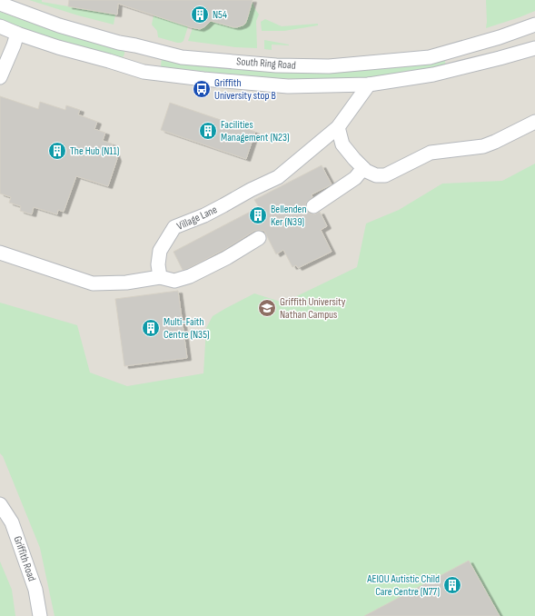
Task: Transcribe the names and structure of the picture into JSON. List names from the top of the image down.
{
  "streets": {
    "street": ["South Ring Road", "Village Lane", "Griffith Road"]
  },
  "crossings": [
    ["South Ring Road", "Village Lane"]
  ],
  "places": {
    "building": [
      "N54",
      "Facilities Management (N23)",
      "The Hub (N11)",
      "Bellenden Ker (N39)",
      "Multi-Faith Centre (N35)",
      "AEIOU Autistic Child Care Centre (N77)"
    ],
    "bus stop": ["Griffith University stop B"],
    "school or university": ["Griffith University Nathan Campus"]
  }
}
